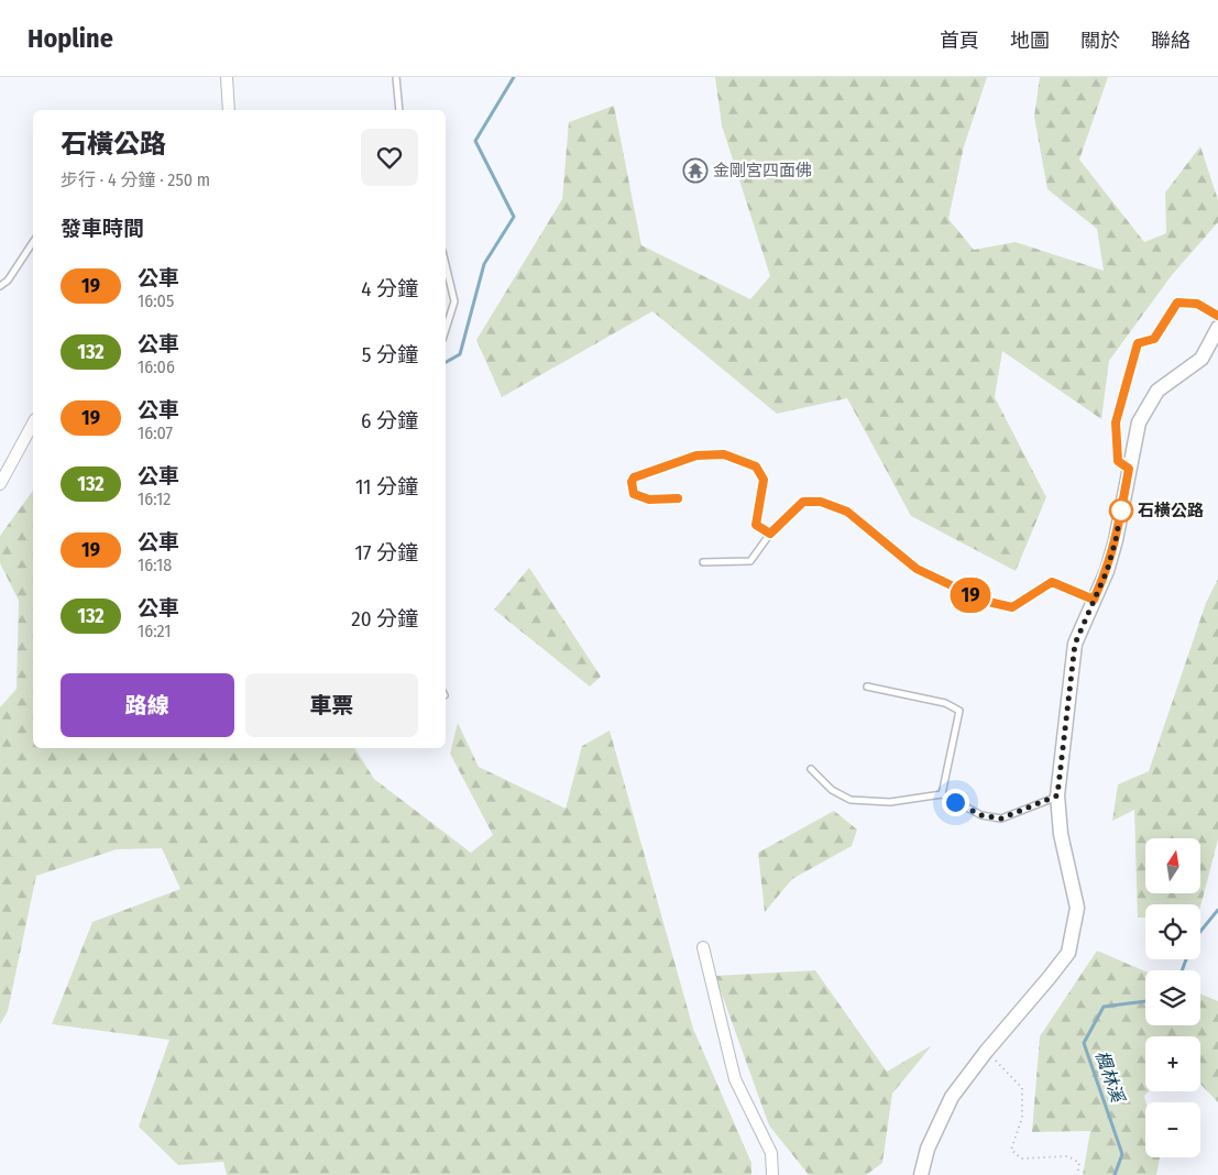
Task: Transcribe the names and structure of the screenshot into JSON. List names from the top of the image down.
{
  "water": ["楓林溪"],
  "places": {
    "temple": ["金剛宮四面佛"],
    "other": ["石橫公路"]
  },
  "lines": ["bus line 19"],
  "north": "top",
  "page": {
    "header": "Hopline",
    "nav": [
      "首頁",
      "地圖",
      "關於",
      "聯絡"
    ],
    "on_map": "19",
    "heading": [
      ["石橫公路", "步行 · 4 分鐘 · 250 m"],
      "發車時間"
    ],
    "list": [
      {
        "mark": "19",
        "name": "公車",
        "note": "16:05",
        "value": "4 分鐘"
      },
      {
        "mark": "132",
        "name": "公車",
        "note": "16:06",
        "value": "5 分鐘"
      },
      {
        "mark": "19",
        "name": "公車",
        "note": "16:07",
        "value": "6 分鐘"
      },
      {
        "mark": "132",
        "name": "公車",
        "note": "16:12",
        "value": "11 分鐘"
      },
      {
        "mark": "19",
        "name": "公車",
        "note": "16:18",
        "value": "17 分鐘"
      },
      {
        "mark": "132",
        "name": "公車",
        "note": "16:21",
        "value": "20 分鐘"
      }
    ],
    "buttons": ["路線", "車票"],
    "map_buttons": ["+", "−"]
  }
}
